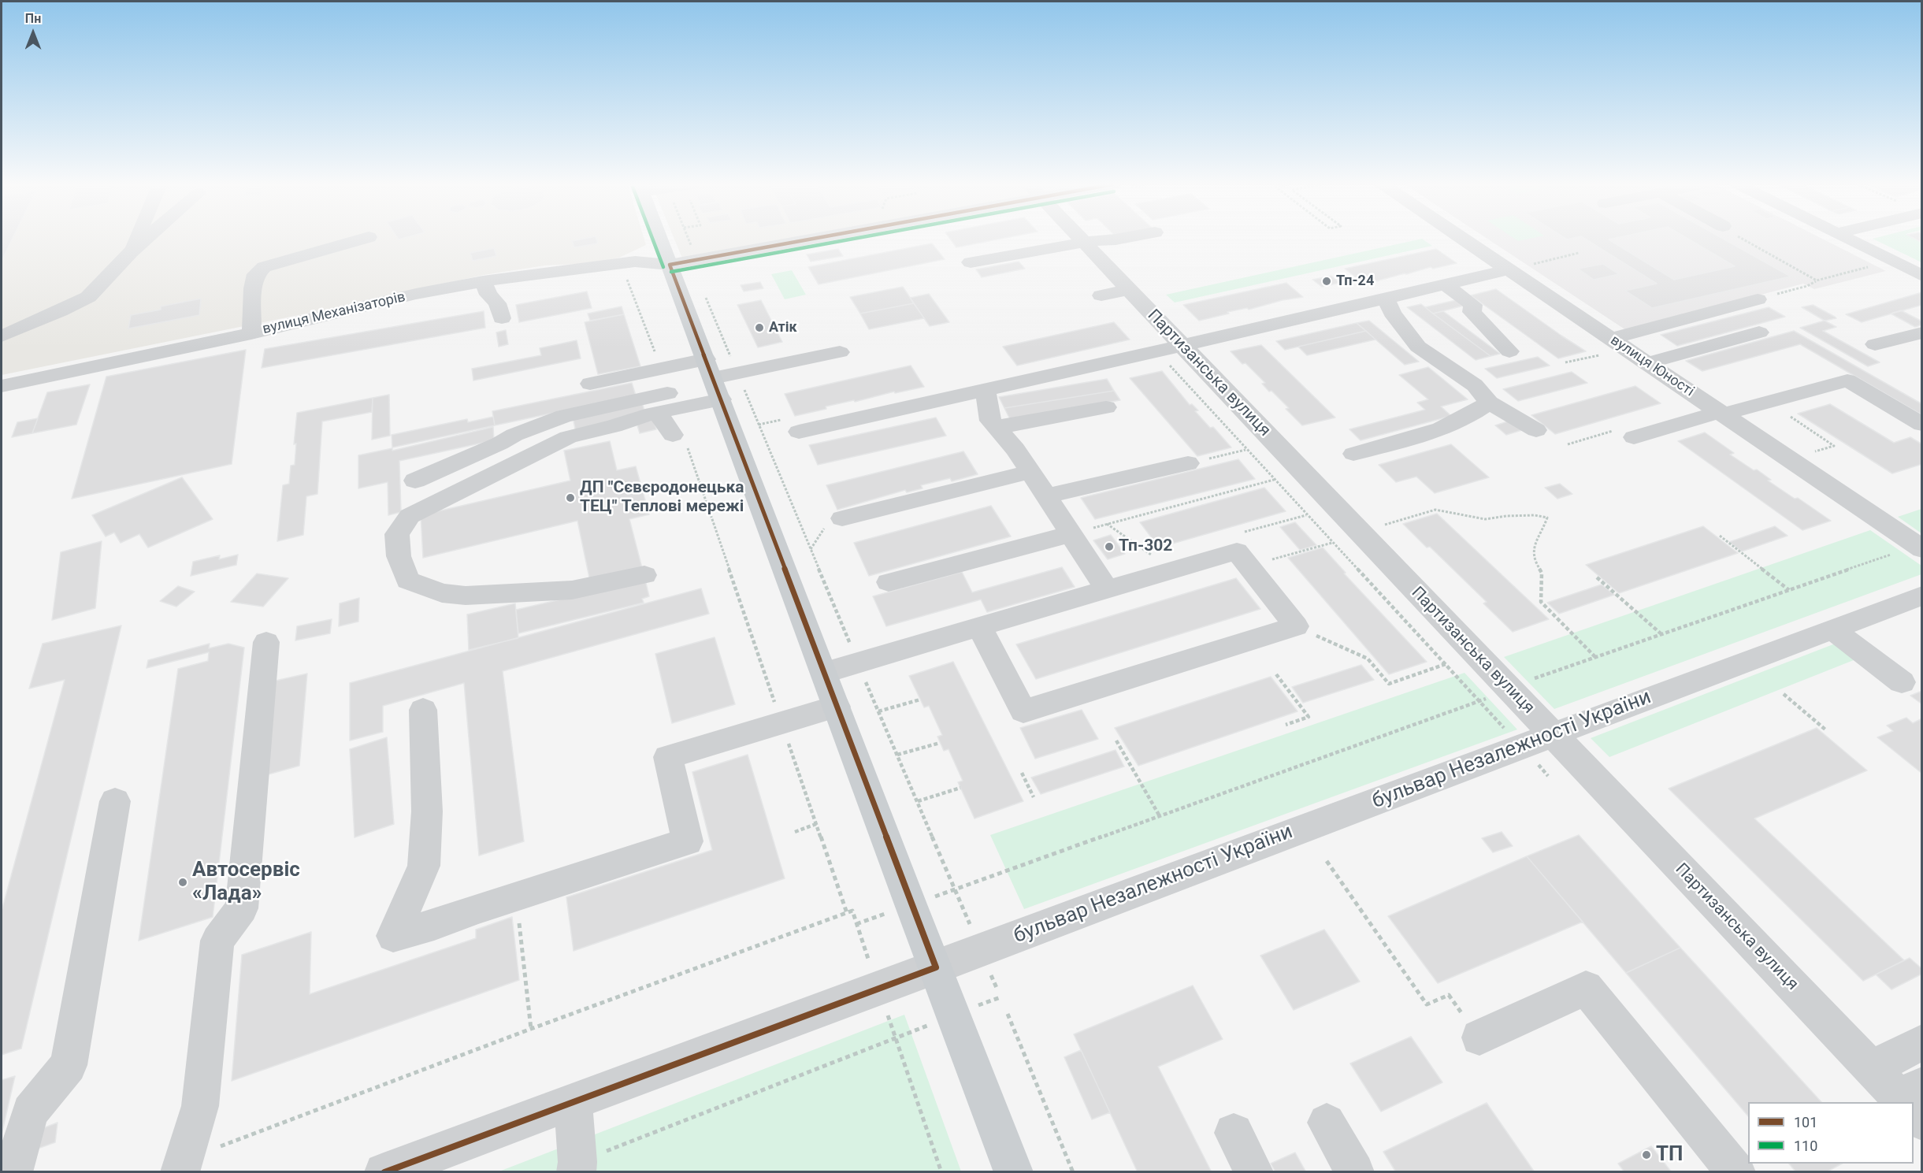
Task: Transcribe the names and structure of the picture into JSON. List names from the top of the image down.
{
  "streets": {
    "street": [
      "вулиця Механізаторів",
      "вулиця Юності",
      "Партизанська вулиця",
      "бульвар Незалежності України"
    ]
  },
  "crossings": [
    ["Партизанська вулиця", "бульвар Незалежності України"]
  ],
  "places": [
    "Тп-24",
    "Атік",
    "ДП \"Сєвєродонецька ТЕЦ\" Теплові мережі",
    "Тп-302",
    "Автосервіс «Лада»",
    "ТП"
  ],
  "lines": ["transit line 101", "transit line 110"],
  "legend": ["101", "110"],
  "north": "top"
}
